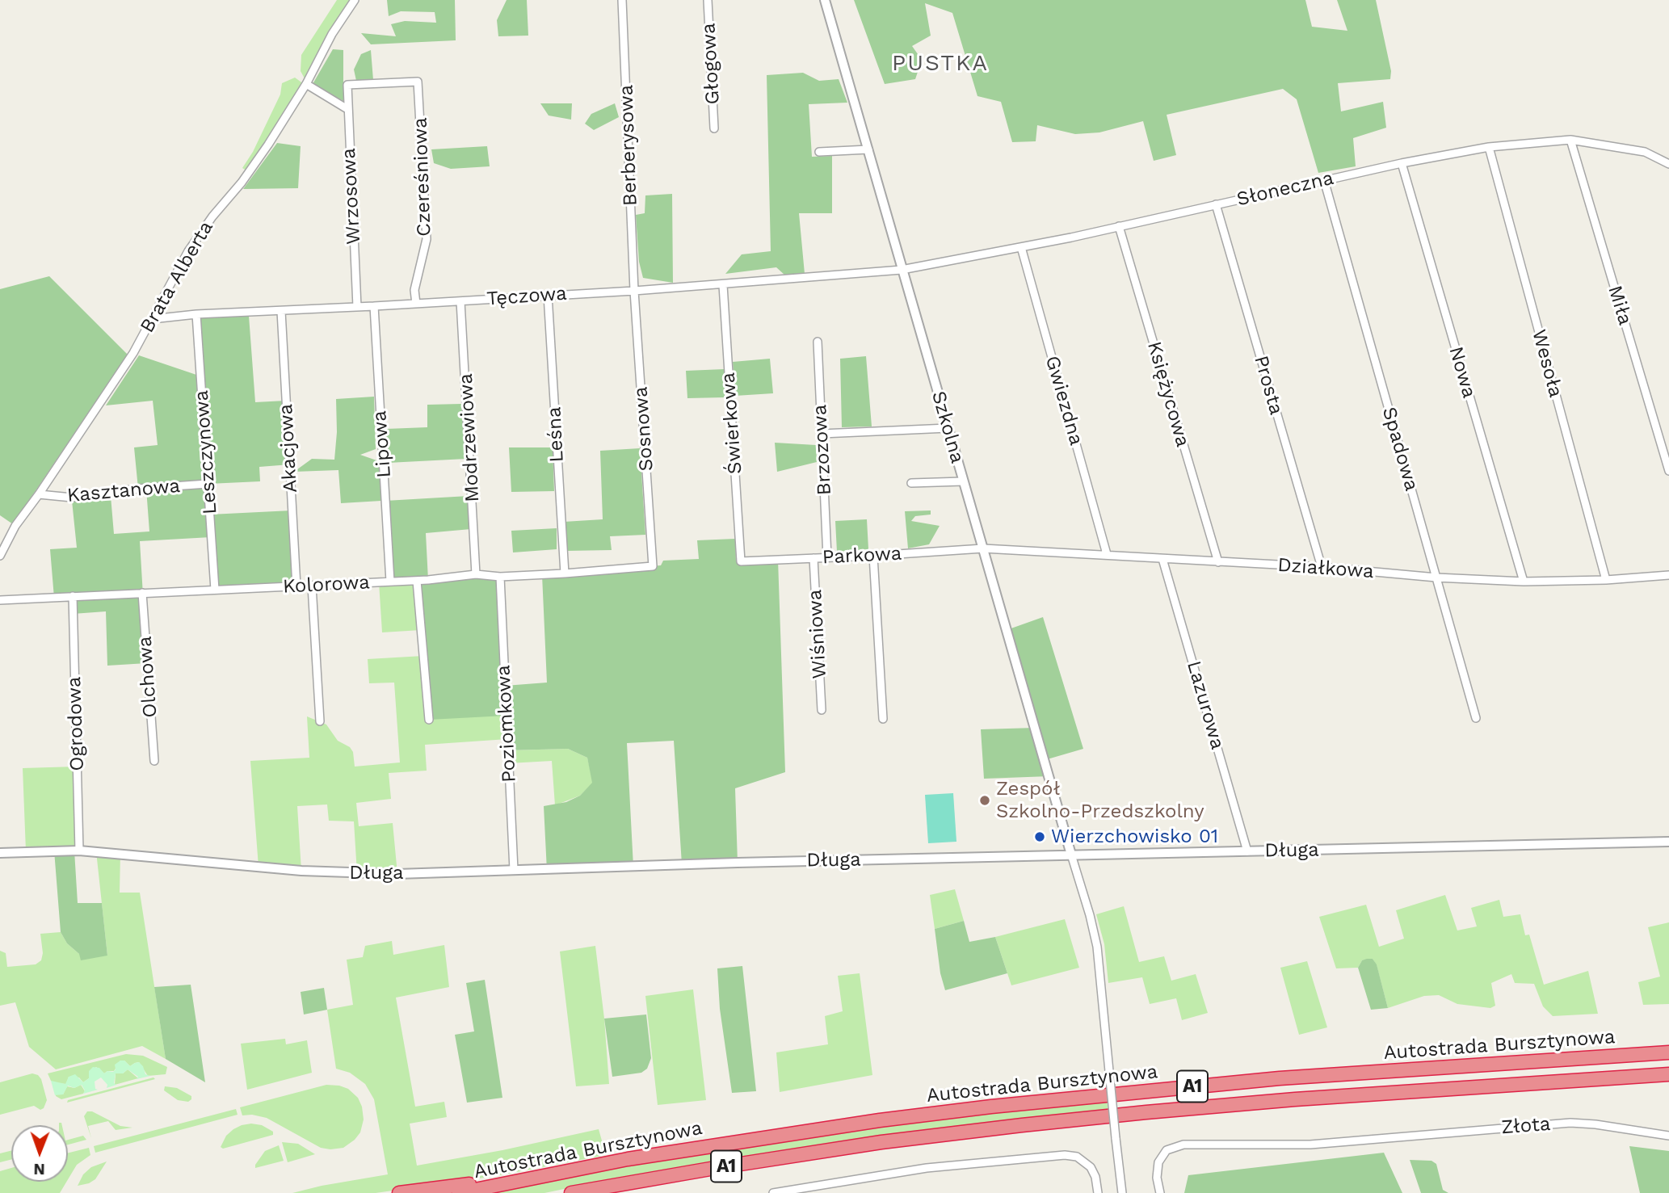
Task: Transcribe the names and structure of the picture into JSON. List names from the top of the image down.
{
  "streets": {
    "highway": ["Autostrada Bursztynowa", "A1"],
    "street": [
      "Głogowa",
      "Berberysowa",
      "Czereśniowa",
      "Słoneczna",
      "Wrzosowa",
      "Brata Alberta",
      "Tęczowa",
      "Miła",
      "Wesoła",
      "Nowa",
      "Prosta",
      "Księżycowa",
      "Gwiezdna",
      "Świerkowa",
      "Szkolna",
      "Sosnowa",
      "Leśna",
      "Modrzewiowa",
      "Lipowa",
      "Akacjowa",
      "Spadowa",
      "Brzozowa",
      "Leszczynowa",
      "Kasztanowa",
      "Parkowa",
      "Działkowa",
      "Kolorowa",
      "Wiśniowa",
      "Olchowa",
      "Lazurowa",
      "Ogrodowa",
      "Poziomkowa",
      "Długa",
      "Złota"
    ]
  },
  "crossings": [
    ["Berberysowa", "Tęczowa"],
    ["Berberysowa", "Sosnowa"],
    ["Czereśniowa", "Wrzosowa"],
    ["Czereśniowa", "Tęczowa"],
    ["Słoneczna", "Tęczowa"],
    ["Słoneczna", "Miła"],
    ["Słoneczna", "Wesoła"],
    ["Słoneczna", "Nowa"],
    ["Słoneczna", "Prosta"],
    ["Słoneczna", "Księżycowa"],
    ["Słoneczna", "Gwiezdna"],
    ["Słoneczna", "Szkolna"],
    ["Słoneczna", "Spadowa"],
    ["Wrzosowa", "Tęczowa"],
    ["Brata Alberta", "Tęczowa"],
    ["Brata Alberta", "Kasztanowa"],
    ["Tęczowa", "Świerkowa"],
    ["Tęczowa", "Szkolna"],
    ["Tęczowa", "Sosnowa"],
    ["Tęczowa", "Leśna"],
    ["Tęczowa", "Modrzewiowa"],
    ["Tęczowa", "Lipowa"],
    ["Tęczowa", "Akacjowa"],
    ["Tęczowa", "Leszczynowa"],
    ["Wesoła", "Działkowa"],
    ["Nowa", "Działkowa"],
    ["Prosta", "Działkowa"],
    ["Księżycowa", "Działkowa"],
    ["Gwiezdna", "Działkowa"],
    ["Świerkowa", "Parkowa"],
    ["Szkolna", "Parkowa"],
    ["Szkolna", "Działkowa"],
    ["Szkolna", "Długa"],
    ["Sosnowa", "Kolorowa"],
    ["Leśna", "Kolorowa"],
    ["Modrzewiowa", "Kolorowa"],
    ["Lipowa", "Kolorowa"],
    ["Akacjowa", "Kolorowa"],
    ["Spadowa", "Działkowa"],
    ["Brzozowa", "Parkowa"],
    ["Leszczynowa", "Kasztanowa"],
    ["Leszczynowa", "Kolorowa"],
    ["Parkowa", "Działkowa"],
    ["Parkowa", "Wiśniowa"],
    ["Działkowa", "Lazurowa"],
    ["Kolorowa", "Olchowa"],
    ["Kolorowa", "Ogrodowa"],
    ["Kolorowa", "Poziomkowa"],
    ["Lazurowa", "Długa"],
    ["Ogrodowa", "Długa"],
    ["Poziomkowa", "Długa"]
  ],
  "districts": ["PUSTKA"],
  "places": ["Zespół Szkolno-Przedszkolny", "Wierzchowisko 01"],
  "north": "bottom"
}
